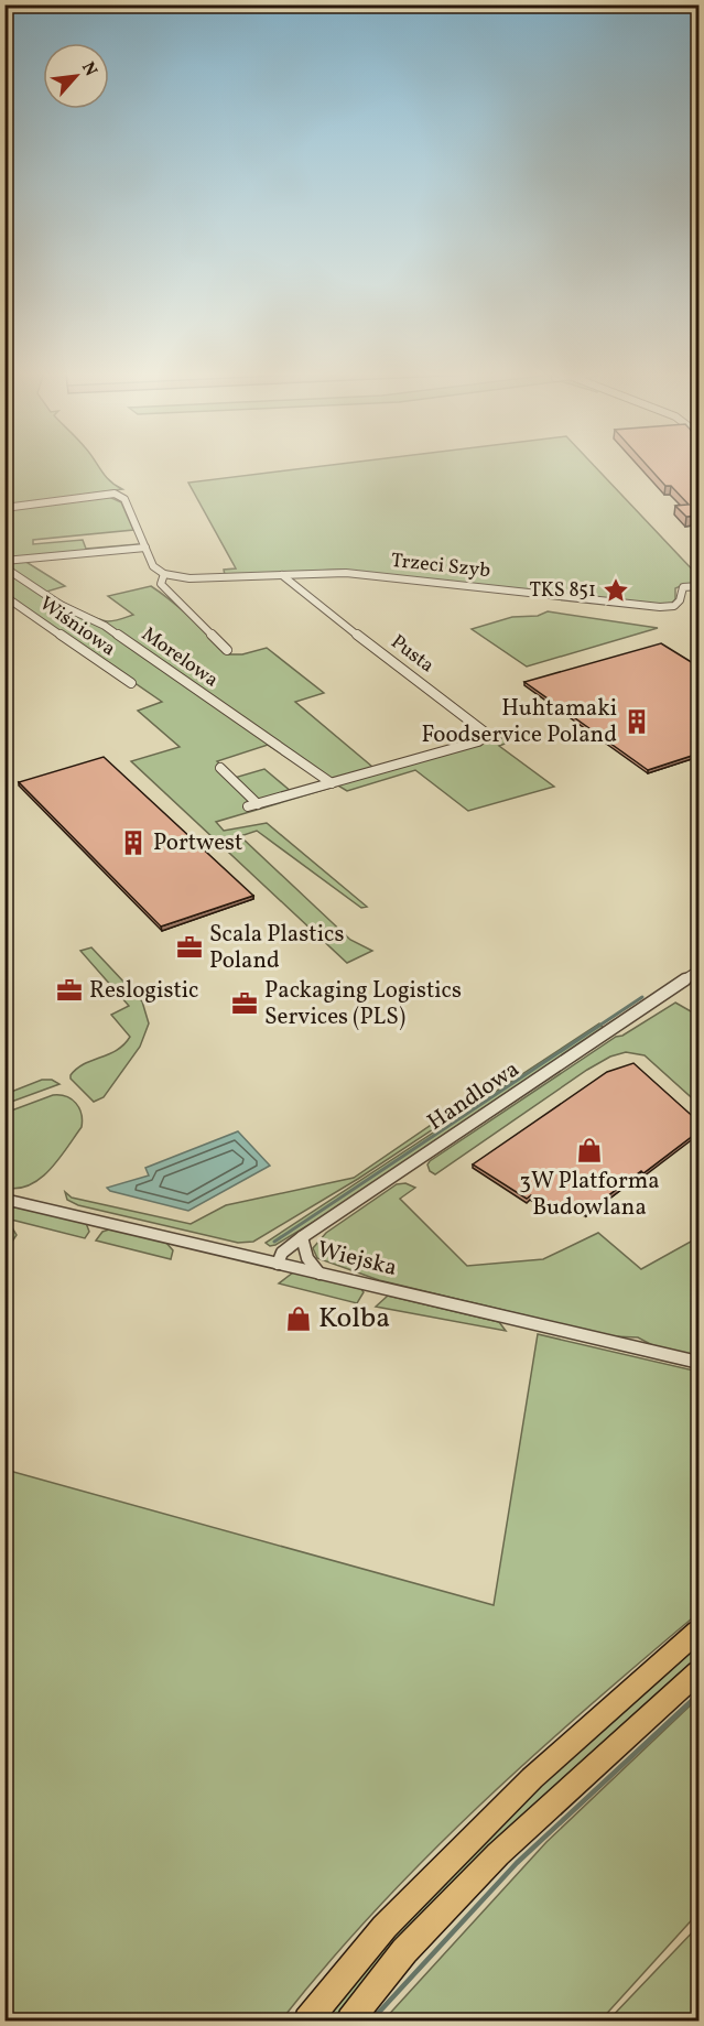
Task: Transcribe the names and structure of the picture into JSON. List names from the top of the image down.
{
  "streets": {
    "street": [
      "Trzeci Szyb",
      "Wiśniowa",
      "Pusta",
      "Morelowa",
      "Handlowa",
      "Wiejska"
    ]
  },
  "crossings": [
    ["Trzeci Szyb", "Pusta"],
    ["Pusta", "Morelowa"],
    ["Handlowa", "Wiejska"]
  ],
  "places": {
    "place": ["TKS 851"],
    "building": ["Huhtamaki Foodservice Poland", "Portwest"],
    "office": ["Scala Plastics Poland", "Reslogistic", "Packaging Logistics Services (PLS)"],
    "shop": ["3W Platforma Budowlana", "Kolba"]
  },
  "north": "top right"
}
